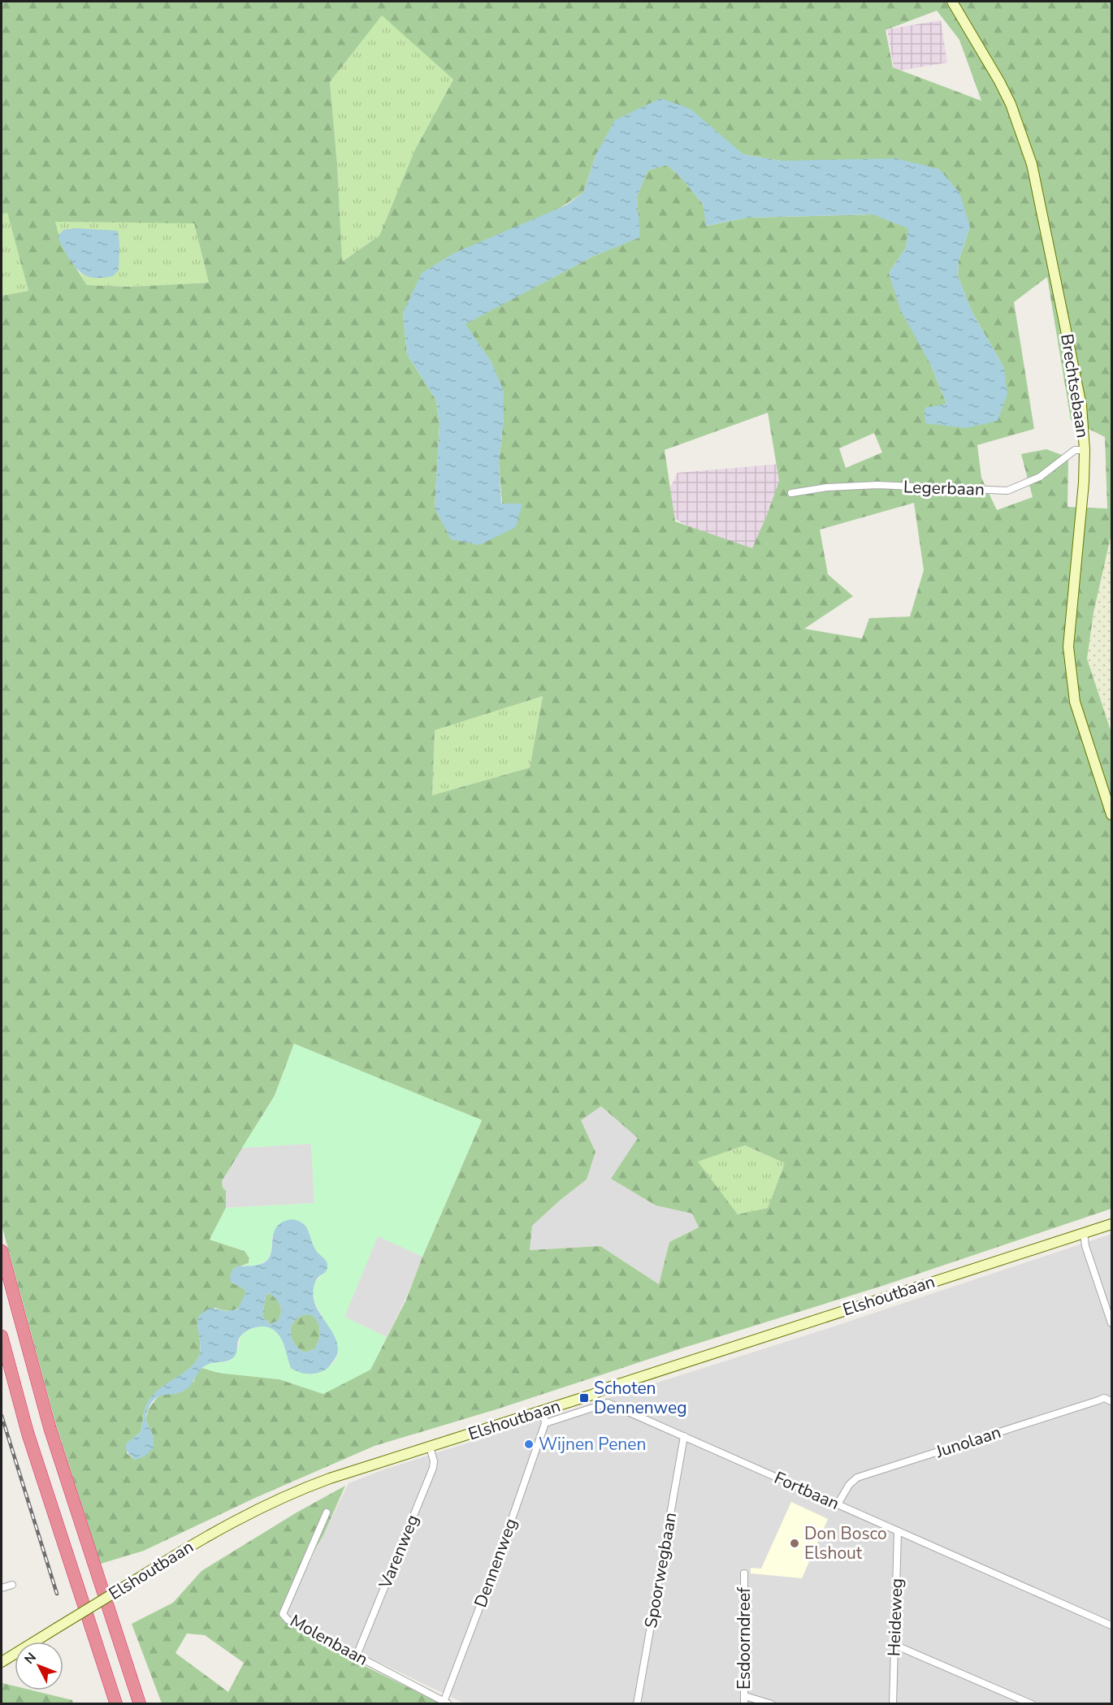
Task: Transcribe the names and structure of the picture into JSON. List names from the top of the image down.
{
  "streets": {
    "main road": ["Brechtsebaan", "Elshoutbaan"],
    "street": [
      "Legerbaan",
      "Junolaan",
      "Fortbaan",
      "Varenweg",
      "Dennenweg",
      "Spoorwegbaan",
      "Heideweg",
      "Esdoorndreef",
      "Molenbaan"
    ]
  },
  "crossings": [
    ["Brechtsebaan", "Legerbaan"],
    ["Elshoutbaan", "Varenweg"],
    ["Junolaan", "Fortbaan"],
    ["Fortbaan", "Dennenweg"],
    ["Fortbaan", "Spoorwegbaan"],
    ["Fortbaan", "Heideweg"],
    ["Varenweg", "Molenbaan"],
    ["Dennenweg", "Molenbaan"]
  ],
  "places": {
    "transit": ["Schoten Dennenweg"],
    "other": ["Wijnen Penen", "Don Bosco Elshout"]
  },
  "north": "top left"
}
